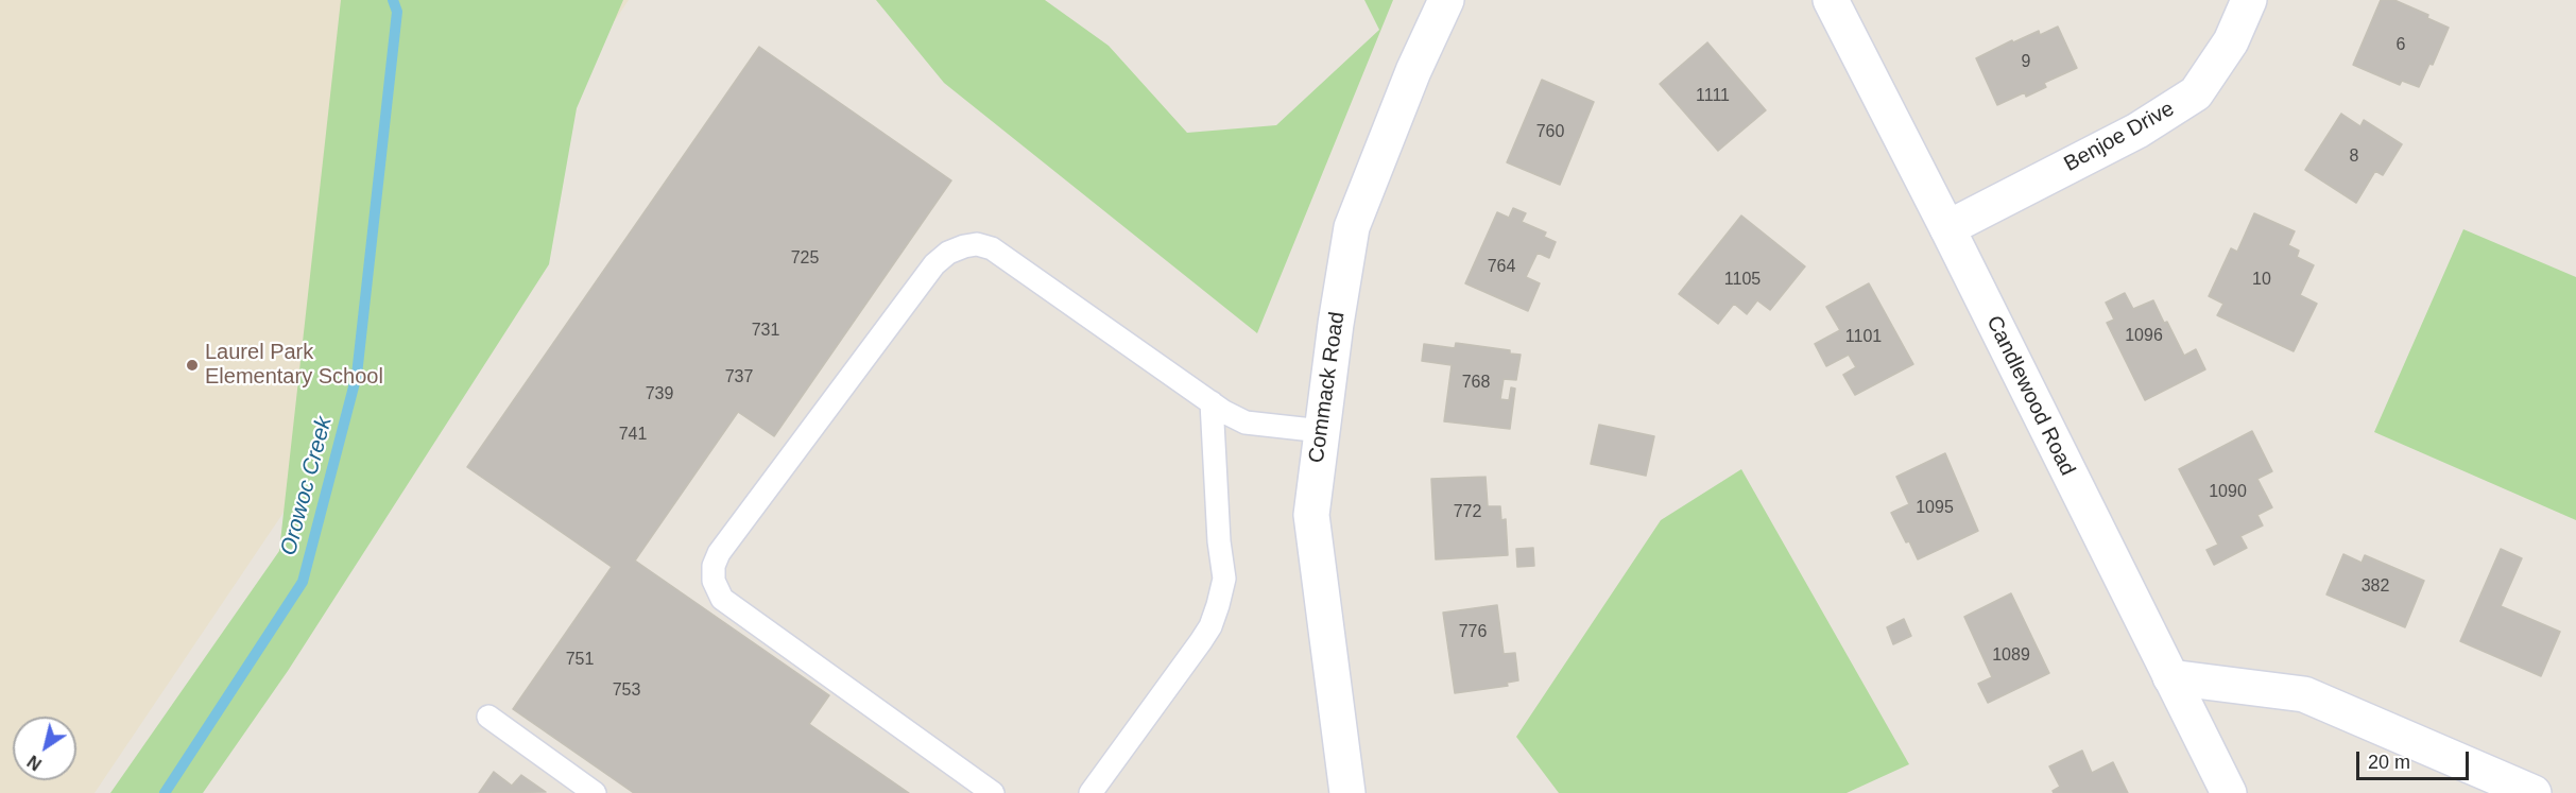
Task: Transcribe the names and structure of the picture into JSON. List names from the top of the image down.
{
  "streets": {
    "street": ["Benjoe Drive", "Commack Road", "Candlewood Road"]
  },
  "crossings": [
    ["Benjoe Drive", "Candlewood Road"]
  ],
  "water": ["Orowoc Creek"],
  "places": ["Laurel Park Elementary School"],
  "house_numbers": [
    "6",
    "9",
    "1111",
    "760",
    "8",
    "725",
    "764",
    "1105",
    "10",
    "731",
    "1096",
    "1101",
    "737",
    "768",
    "739",
    "741",
    "1090",
    "1095",
    "772",
    "382",
    "776",
    "1089",
    "751",
    "753"
  ],
  "scale_bar": "20 m",
  "north": "bottom left"
}
